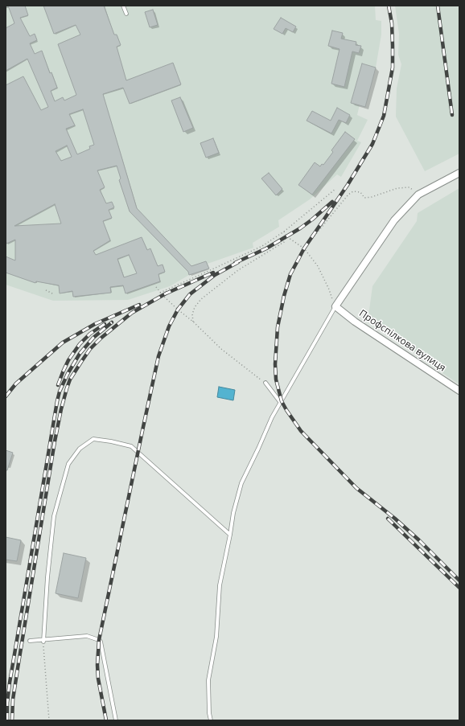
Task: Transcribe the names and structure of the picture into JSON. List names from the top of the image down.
{
  "streets": {
    "street": ["Профспілкова вулиця"]
  }
}
